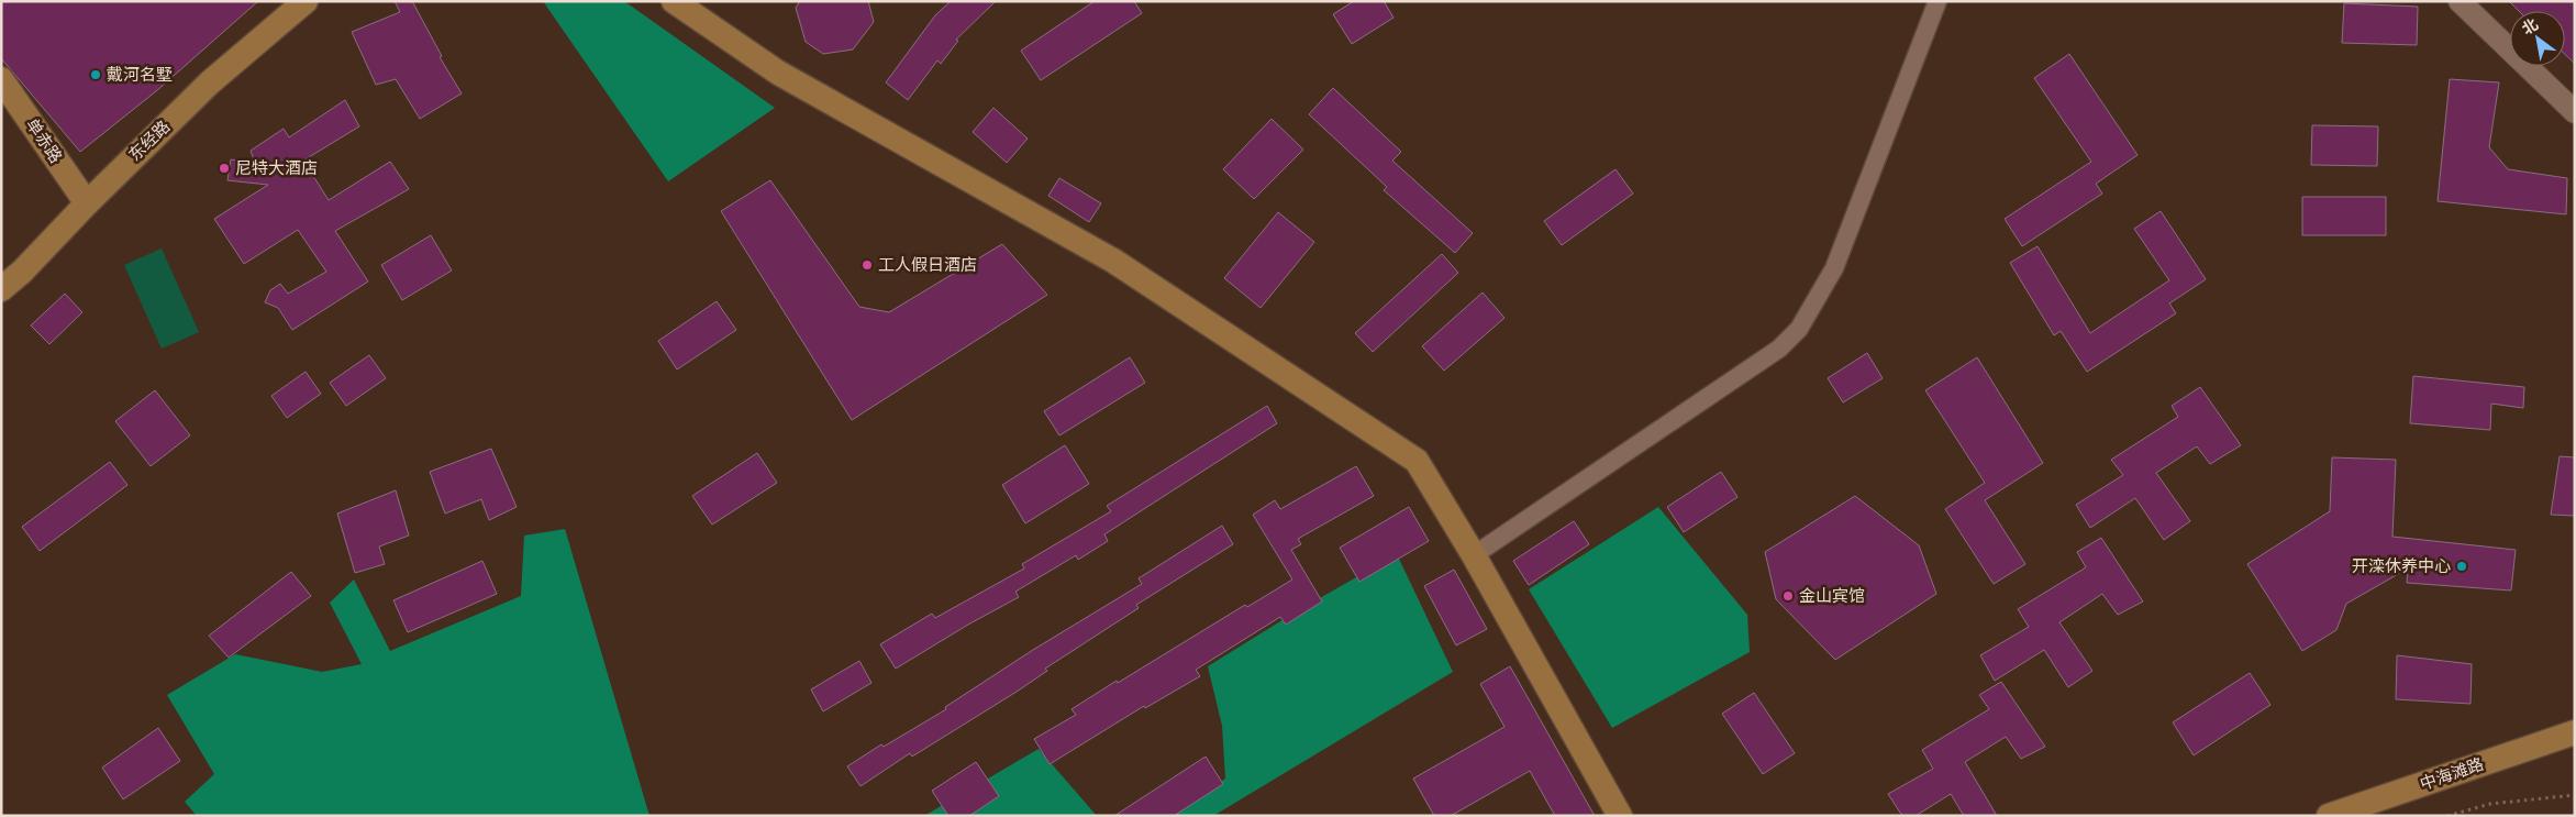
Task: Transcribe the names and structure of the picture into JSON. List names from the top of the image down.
{
  "streets": {
    "main road": ["单赤路", "东经路", "中海滩路"]
  },
  "crossings": [
    ["单赤路", "东经路"]
  ],
  "places": [
    "戴河名墅",
    "尼特大酒店",
    "工人假日酒店",
    "开滦休养中心",
    "金山宾馆"
  ],
  "north": "top left"
}
